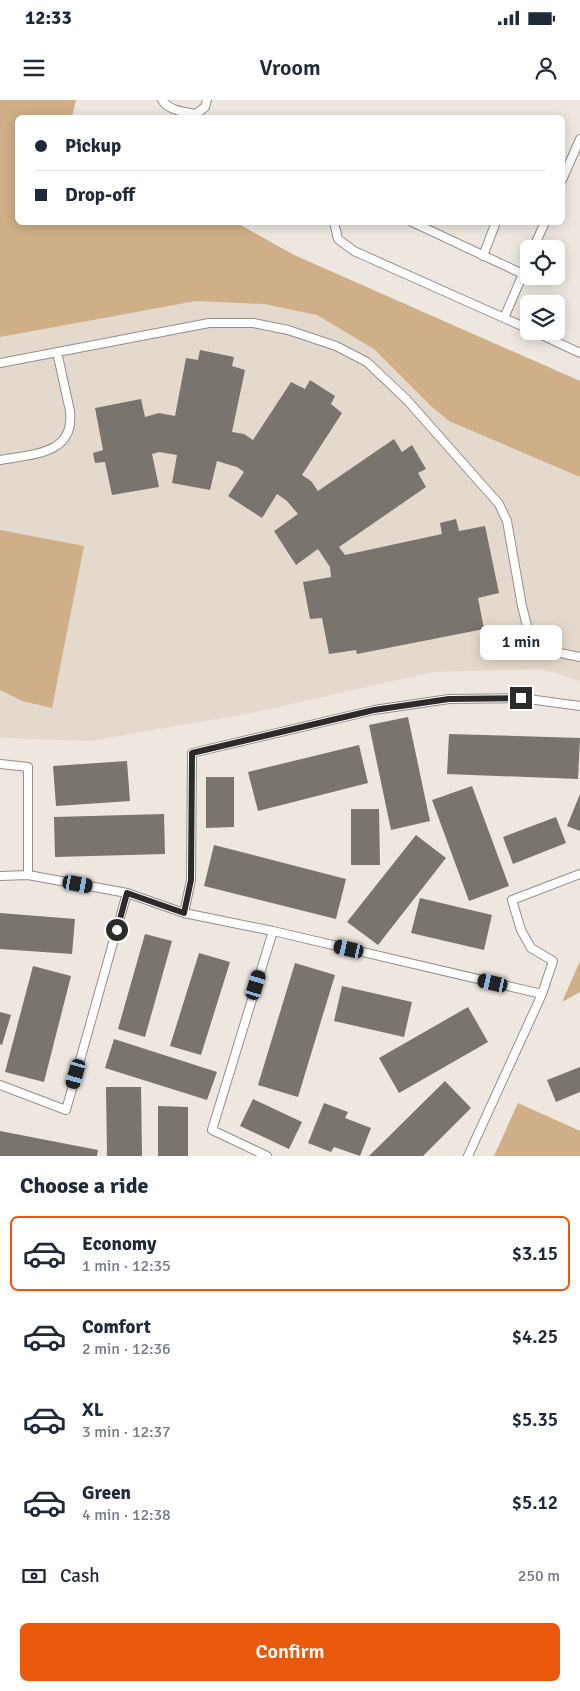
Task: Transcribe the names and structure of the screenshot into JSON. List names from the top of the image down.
{
  "page": {
    "status": "12:33",
    "header": "Vroom",
    "banner": ["Pickup", "Drop-off"],
    "bubble": "1 min",
    "heading": "Choose a ride",
    "list": [
      {
        "name": "Economy",
        "note": "1 min · 12:35",
        "value": "$3.15"
      },
      {
        "name": "Comfort",
        "note": "2 min · 12:36",
        "value": "$4.25"
      },
      {
        "name": "XL",
        "note": "3 min · 12:37",
        "value": "$5.35"
      },
      {
        "name": "Green",
        "note": "4 min · 12:38",
        "value": "$5.12"
      }
    ],
    "pay": ["Cash", "250 m"],
    "buttons": "Confirm"
  }
}
